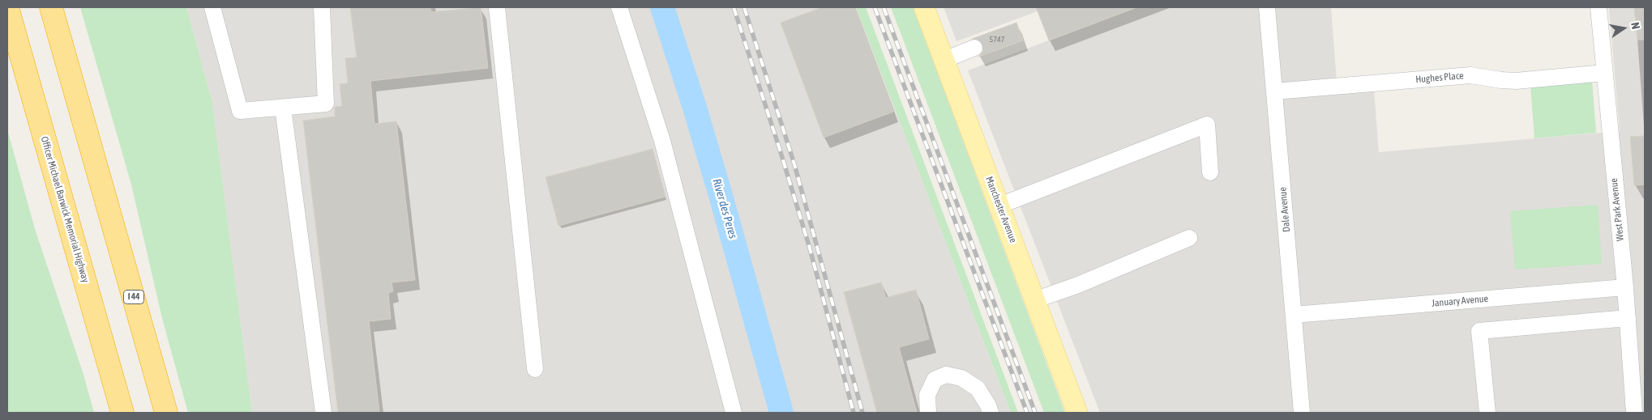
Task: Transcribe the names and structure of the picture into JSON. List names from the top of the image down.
{
  "streets": {
    "highway": ["Officer Michael Barwick Memorial Highway", "I 44"],
    "main road": ["Manchester Avenue"],
    "street": [
      "Hughes Place",
      "Dale Avenue",
      "West Park Avenue",
      "January Avenue"
    ]
  },
  "crossings": [
    ["Hughes Place", "Dale Avenue"],
    ["Hughes Place", "West Park Avenue"],
    ["Dale Avenue", "January Avenue"],
    ["West Park Avenue", "January Avenue"]
  ],
  "water": ["River des Peres"],
  "house_numbers": ["5747"],
  "north": "right"
}
